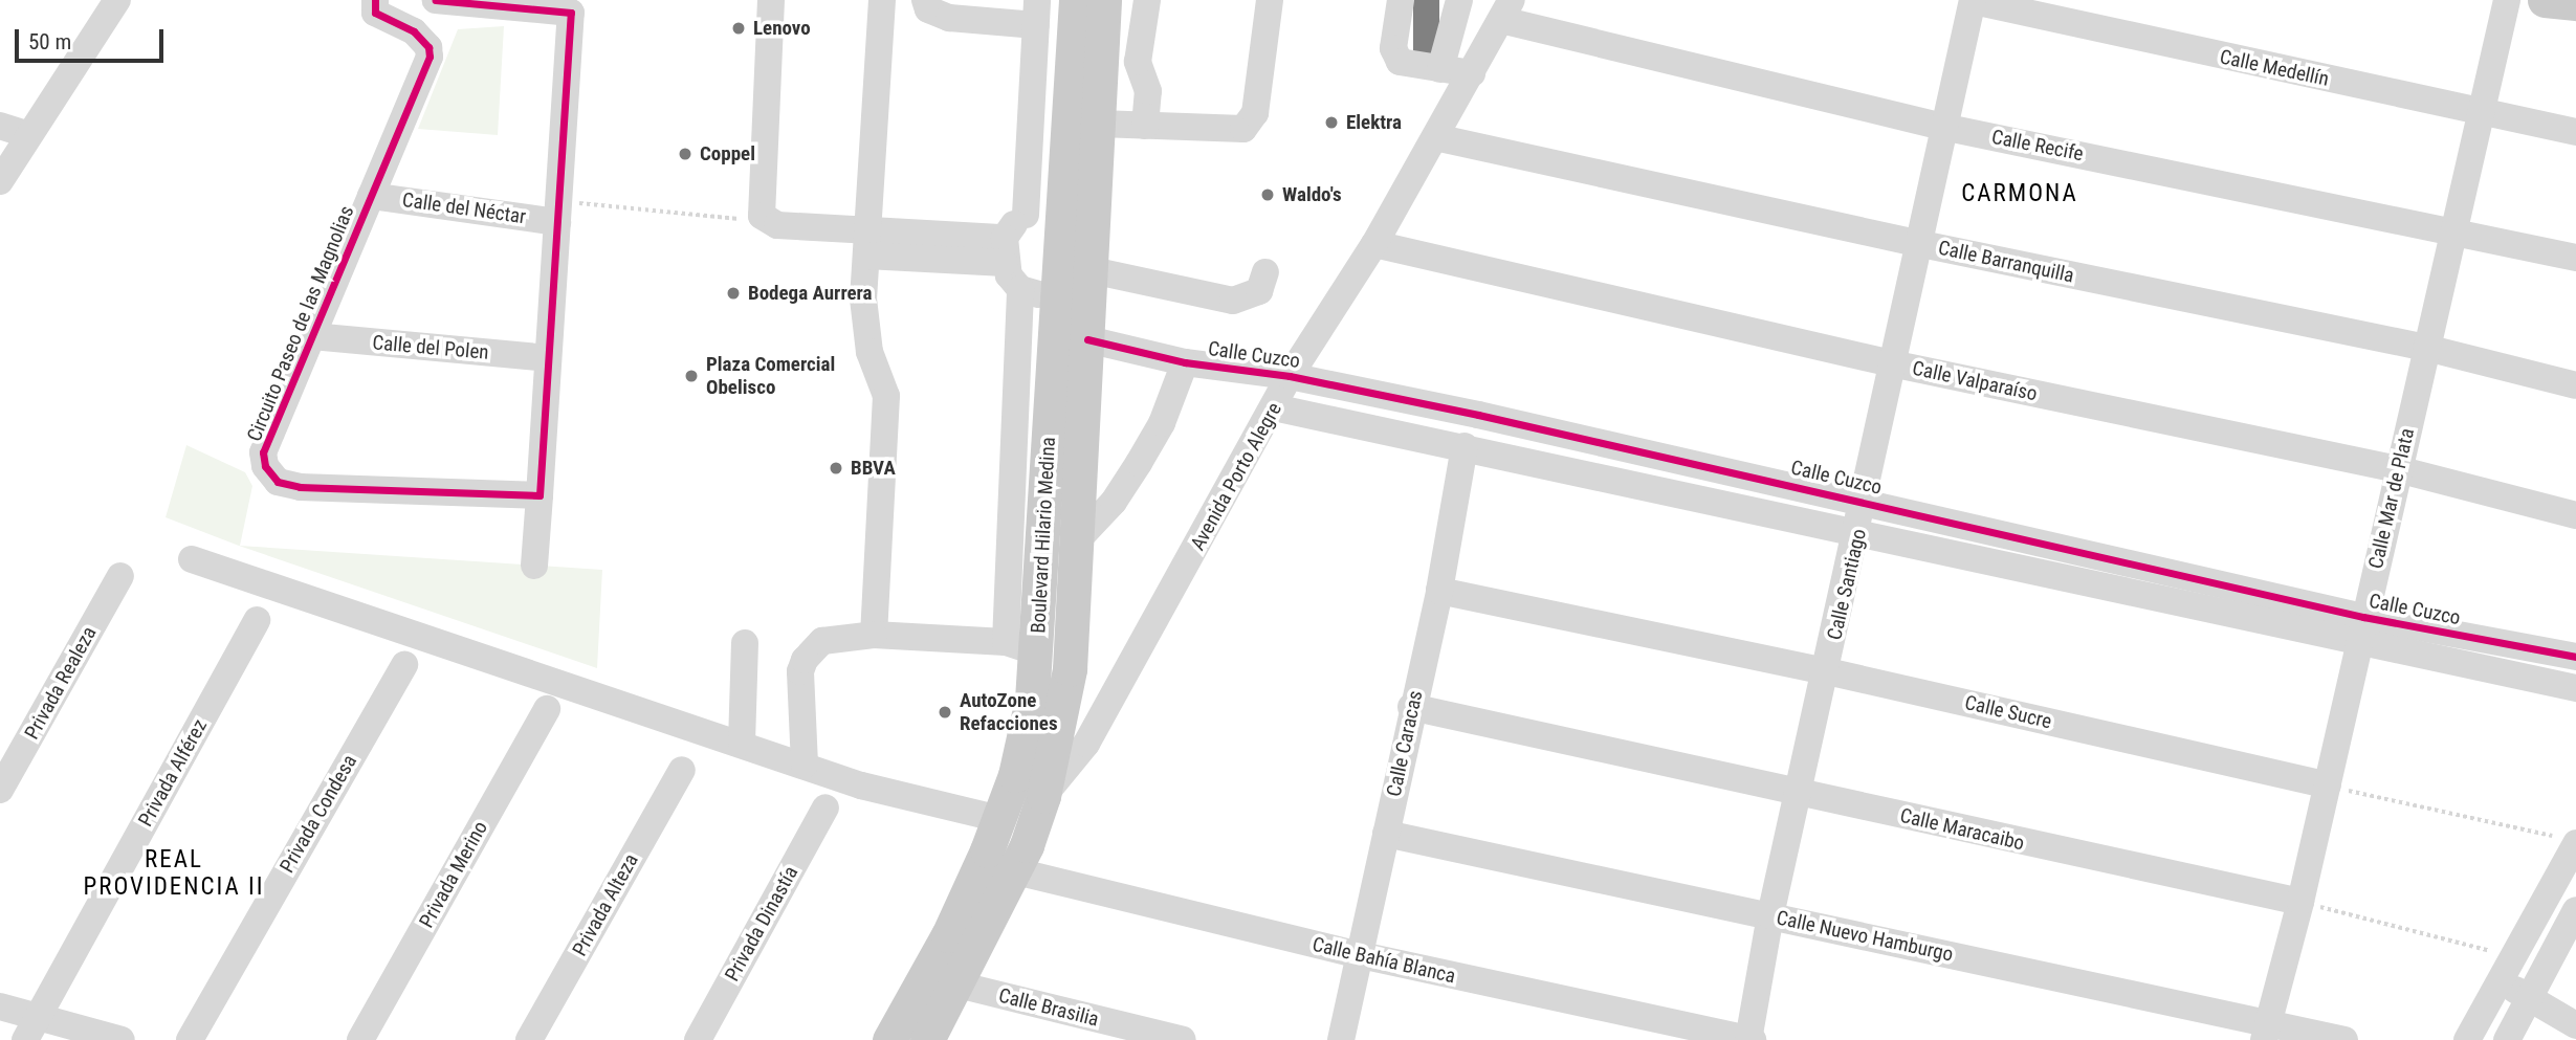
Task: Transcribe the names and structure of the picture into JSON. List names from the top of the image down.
{
  "streets": {
    "main road": ["Boulevard Hilario Medina"],
    "street": [
      "Calle Medellín",
      "Calle Recife",
      "Calle del Néctar",
      "Calle Barranquilla",
      "Circuito Paseo de las Magnolias",
      "Calle del Polen",
      "Calle Cuzco",
      "Calle Valparaíso",
      "Avenida Porto Alegre",
      "Calle Mar de Plata",
      "Calle Santiago",
      "Privada Realeza",
      "Calle Sucre",
      "Calle Caracas",
      "Privada Alférez",
      "Privada Condesa",
      "Calle Maracaibo",
      "Privada Merino",
      "Privada Alteza",
      "Privada Dinastía",
      "Calle Nuevo Hamburgo",
      "Calle Bahía Blanca",
      "Calle Brasilia"
    ]
  },
  "crossings": [
    ["Calle Medellín", "Calle Mar de Plata"],
    ["Calle Medellín", "Calle Santiago"],
    ["Calle Recife", "Avenida Porto Alegre"],
    ["Calle Recife", "Calle Mar de Plata"],
    ["Calle Recife", "Calle Santiago"],
    ["Calle del Néctar", "Circuito Paseo de las Magnolias"],
    ["Calle Barranquilla", "Avenida Porto Alegre"],
    ["Calle Barranquilla", "Calle Mar de Plata"],
    ["Calle Barranquilla", "Calle Santiago"],
    ["Circuito Paseo de las Magnolias", "Calle del Polen"],
    ["Calle Cuzco", "Avenida Porto Alegre"],
    ["Calle Cuzco", "Calle Mar de Plata"],
    ["Calle Cuzco", "Boulevard Hilario Medina"],
    ["Calle Cuzco", "Calle Santiago"],
    ["Calle Valparaíso", "Avenida Porto Alegre"],
    ["Calle Valparaíso", "Calle Mar de Plata"],
    ["Calle Valparaíso", "Calle Santiago"],
    ["Avenida Porto Alegre", "Boulevard Hilario Medina"],
    ["Calle Mar de Plata", "Calle Sucre"],
    ["Calle Mar de Plata", "Calle Maracaibo"],
    ["Calle Mar de Plata", "Calle Nuevo Hamburgo"],
    ["Boulevard Hilario Medina", "Calle Bahía Blanca"],
    ["Boulevard Hilario Medina", "Calle Brasilia"],
    ["Calle Santiago", "Calle Sucre"],
    ["Calle Santiago", "Calle Maracaibo"],
    ["Calle Santiago", "Calle Nuevo Hamburgo"],
    ["Calle Santiago", "Calle Bahía Blanca"],
    ["Calle Sucre", "Calle Caracas"],
    ["Calle Caracas", "Calle Maracaibo"],
    ["Calle Caracas", "Calle Nuevo Hamburgo"],
    ["Calle Caracas", "Calle Bahía Blanca"]
  ],
  "districts": ["CARMONA", "REAL PROVIDENCIA II"],
  "places": [
    "Lenovo",
    "Elektra",
    "Coppel",
    "Waldo's",
    "Bodega Aurrera",
    "Plaza Comercial Obelisco",
    "BBVA",
    "AutoZone Refacciones"
  ],
  "scale_bar": "50 m"
}
